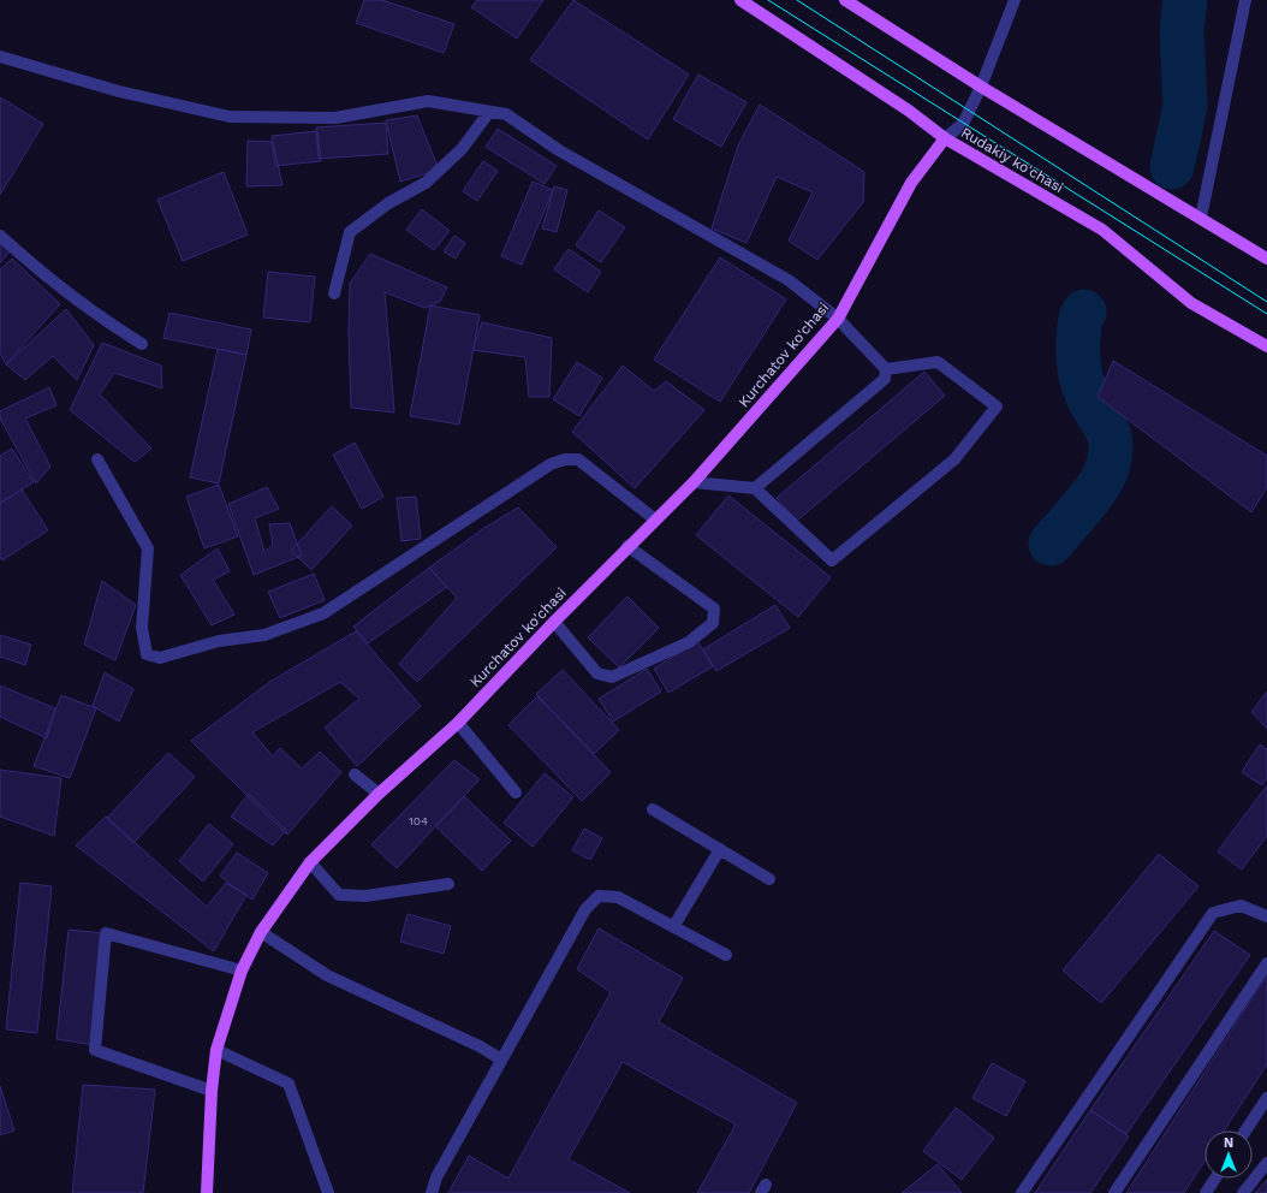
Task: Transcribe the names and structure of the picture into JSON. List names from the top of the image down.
{
  "streets": {
    "main road": ["Rudakiy ko'chasi", "Kurchatov ko'chasi"]
  },
  "crossings": [
    ["Rudakiy ko'chasi", "Kurchatov ko'chasi"]
  ],
  "house_numbers": ["104"],
  "north": "top"
}
